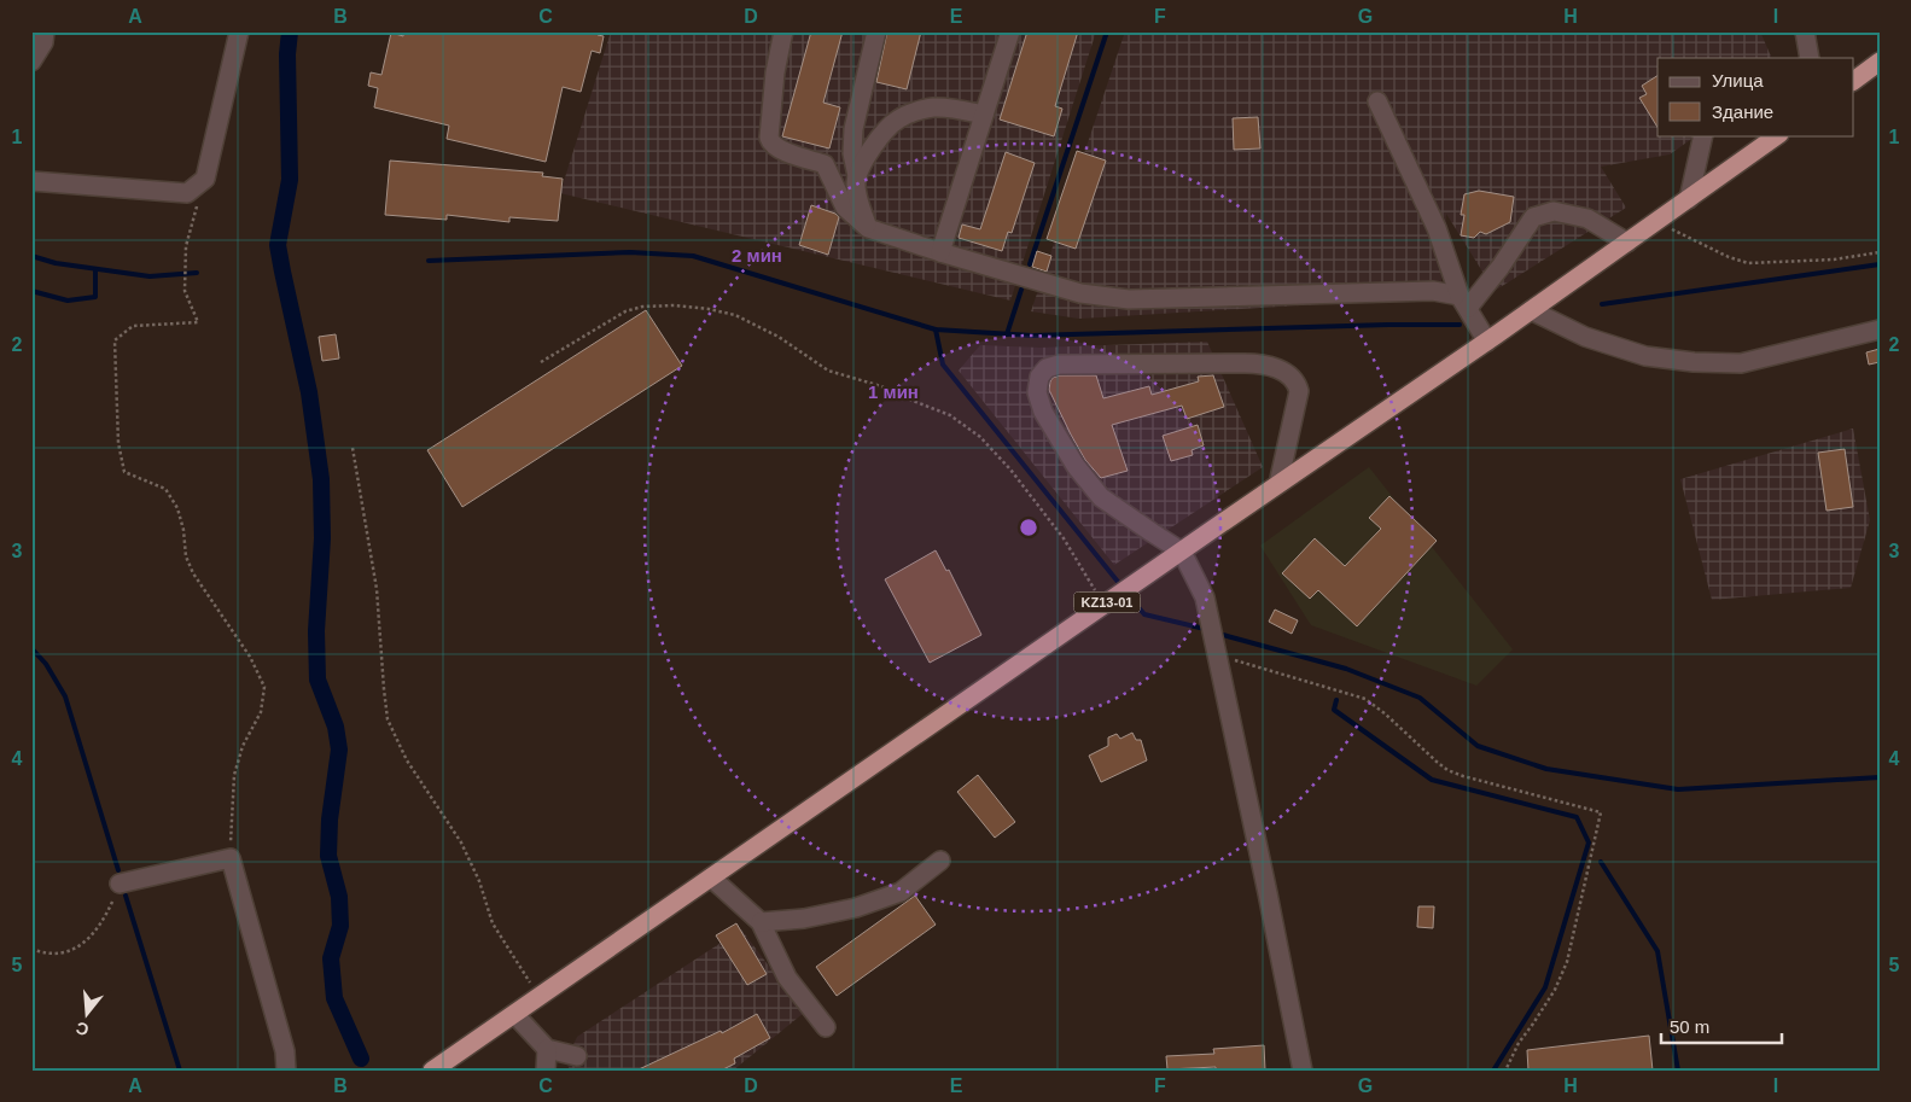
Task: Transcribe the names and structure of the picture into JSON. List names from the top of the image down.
{
  "streets": {
    "highway": ["KZ13-01"]
  },
  "legend": ["Улица", "Здание"],
  "scale_bar": "50 m",
  "north": "bottom",
  "grid": {
    "columns": [
      "A",
      "B",
      "C",
      "D",
      "E",
      "F",
      "G",
      "H",
      "I"
    ],
    "rows": [
      "1",
      "2",
      "3",
      "4",
      "5"
    ]
  },
  "rings": ["2 мин", "1 мин"]
}
